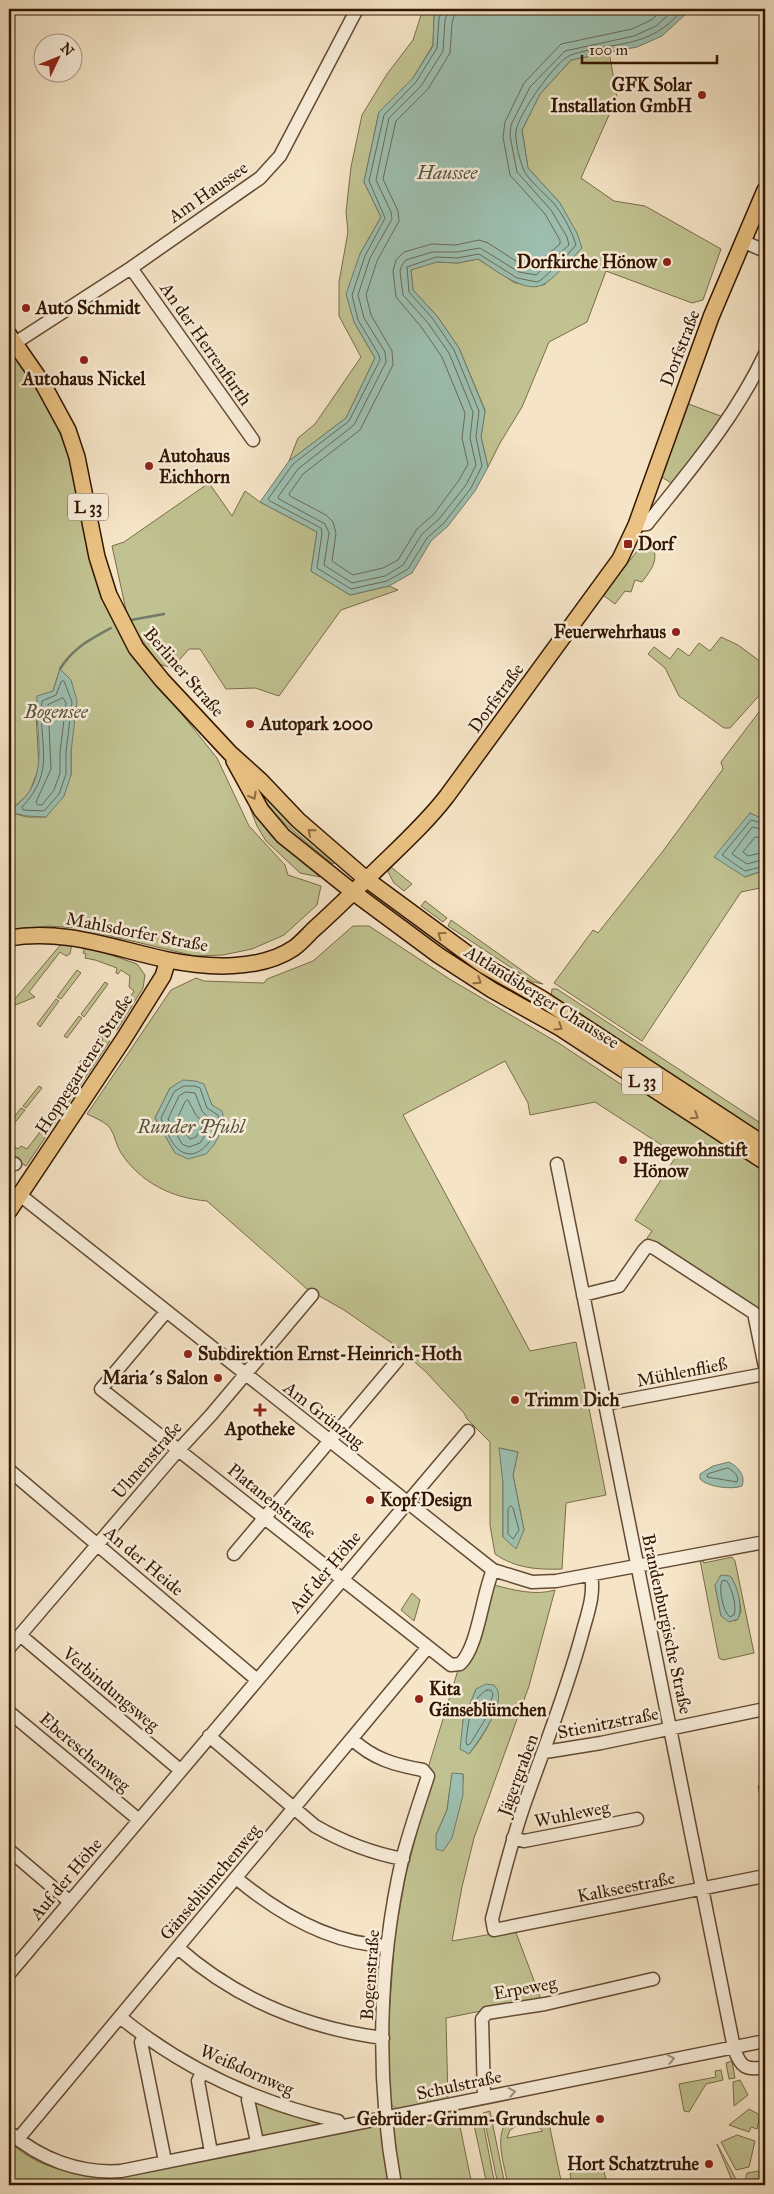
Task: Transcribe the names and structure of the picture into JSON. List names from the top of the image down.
{
  "streets": {
    "main road": [
      "Dorfstraße",
      "L 33",
      "Berliner Straße",
      "Mahlsdorfer Straße",
      "Altlandsberger Chaussee",
      "Hoppegartener Straße"
    ],
    "street": [
      "Am Haussee",
      "An der Herrenfurth",
      "Mühlenfließ",
      "Am Grünzug",
      "Ulmenstraße",
      "Platanenstraße",
      "An der Heide",
      "Auf der Höhe",
      "Brandenburgische Straße",
      "Verbindungsweg",
      "Stienitzstraße",
      "Ebereschenweg",
      "Jägergraben",
      "Wuhleweg",
      "Gänseblümchenweg",
      "Kalkseestraße",
      "Bogenstraße",
      "Erpeweg",
      "Weißdornweg",
      "Schulstraße"
    ]
  },
  "crossings": [
    ["Am Haussee", "An der Herrenfurth"],
    ["Am Haussee", "Berliner Straße"],
    ["Dorfstraße", "Berliner Straße"],
    ["Dorfstraße", "Mahlsdorfer Straße"],
    ["Dorfstraße", "Altlandsberger Chaussee"],
    ["Berliner Straße", "Mahlsdorfer Straße"],
    ["Berliner Straße", "Altlandsberger Chaussee"],
    ["Mahlsdorfer Straße", "Altlandsberger Chaussee"],
    ["Mahlsdorfer Straße", "Hoppegartener Straße"],
    ["Hoppegartener Straße", "Am Grünzug"],
    ["Mühlenfließ", "Brandenburgische Straße"],
    ["Am Grünzug", "Ulmenstraße"],
    ["Am Grünzug", "Platanenstraße"],
    ["Am Grünzug", "Auf der Höhe"],
    ["Am Grünzug", "Brandenburgische Straße"],
    ["Am Grünzug", "Jägergraben"],
    ["Ulmenstraße", "Platanenstraße"],
    ["Ulmenstraße", "An der Heide"],
    ["Ulmenstraße", "Verbindungsweg"],
    ["Platanenstraße", "Auf der Höhe"],
    ["Platanenstraße", "Gänseblümchenweg"],
    ["An der Heide", "Auf der Höhe"],
    ["Auf der Höhe", "Verbindungsweg"],
    ["Auf der Höhe", "Ebereschenweg"],
    ["Brandenburgische Straße", "Stienitzstraße"],
    ["Brandenburgische Straße", "Kalkseestraße"],
    ["Brandenburgische Straße", "Schulstraße"],
    ["Stienitzstraße", "Jägergraben"],
    ["Jägergraben", "Wuhleweg"],
    ["Jägergraben", "Kalkseestraße"],
    ["Gänseblümchenweg", "Bogenstraße"],
    ["Gänseblümchenweg", "Weißdornweg"],
    ["Gänseblümchenweg", "Schulstraße"],
    ["Bogenstraße", "Schulstraße"],
    ["Erpeweg", "Schulstraße"],
    ["Weißdornweg", "Schulstraße"]
  ],
  "water": ["Haussee", "Bogensee", "Runder Pfuhl"],
  "places": {
    "other": [
      "GFK Solar Installation GmbH",
      "Dorfkirche Hönow",
      "Auto Schmidt",
      "Autohaus Nickel",
      "Autohaus Eichhorn",
      "Feuerwehrhaus",
      "Autopark 2000",
      "Pflegewohnstift Hönow",
      "Subdirektion Ernst-Heinrich-Hoth",
      "Maria´s Salon",
      "Trimm Dich",
      "Kopf Design",
      "Kita Gänseblümchen",
      "Gebrüder-Grimm-Grundschule",
      "Hort Schatztruhe"
    ],
    "transit": ["Dorf"],
    "health": ["Apotheke"]
  },
  "scale_bar": "100 m",
  "north": "top right"
}
